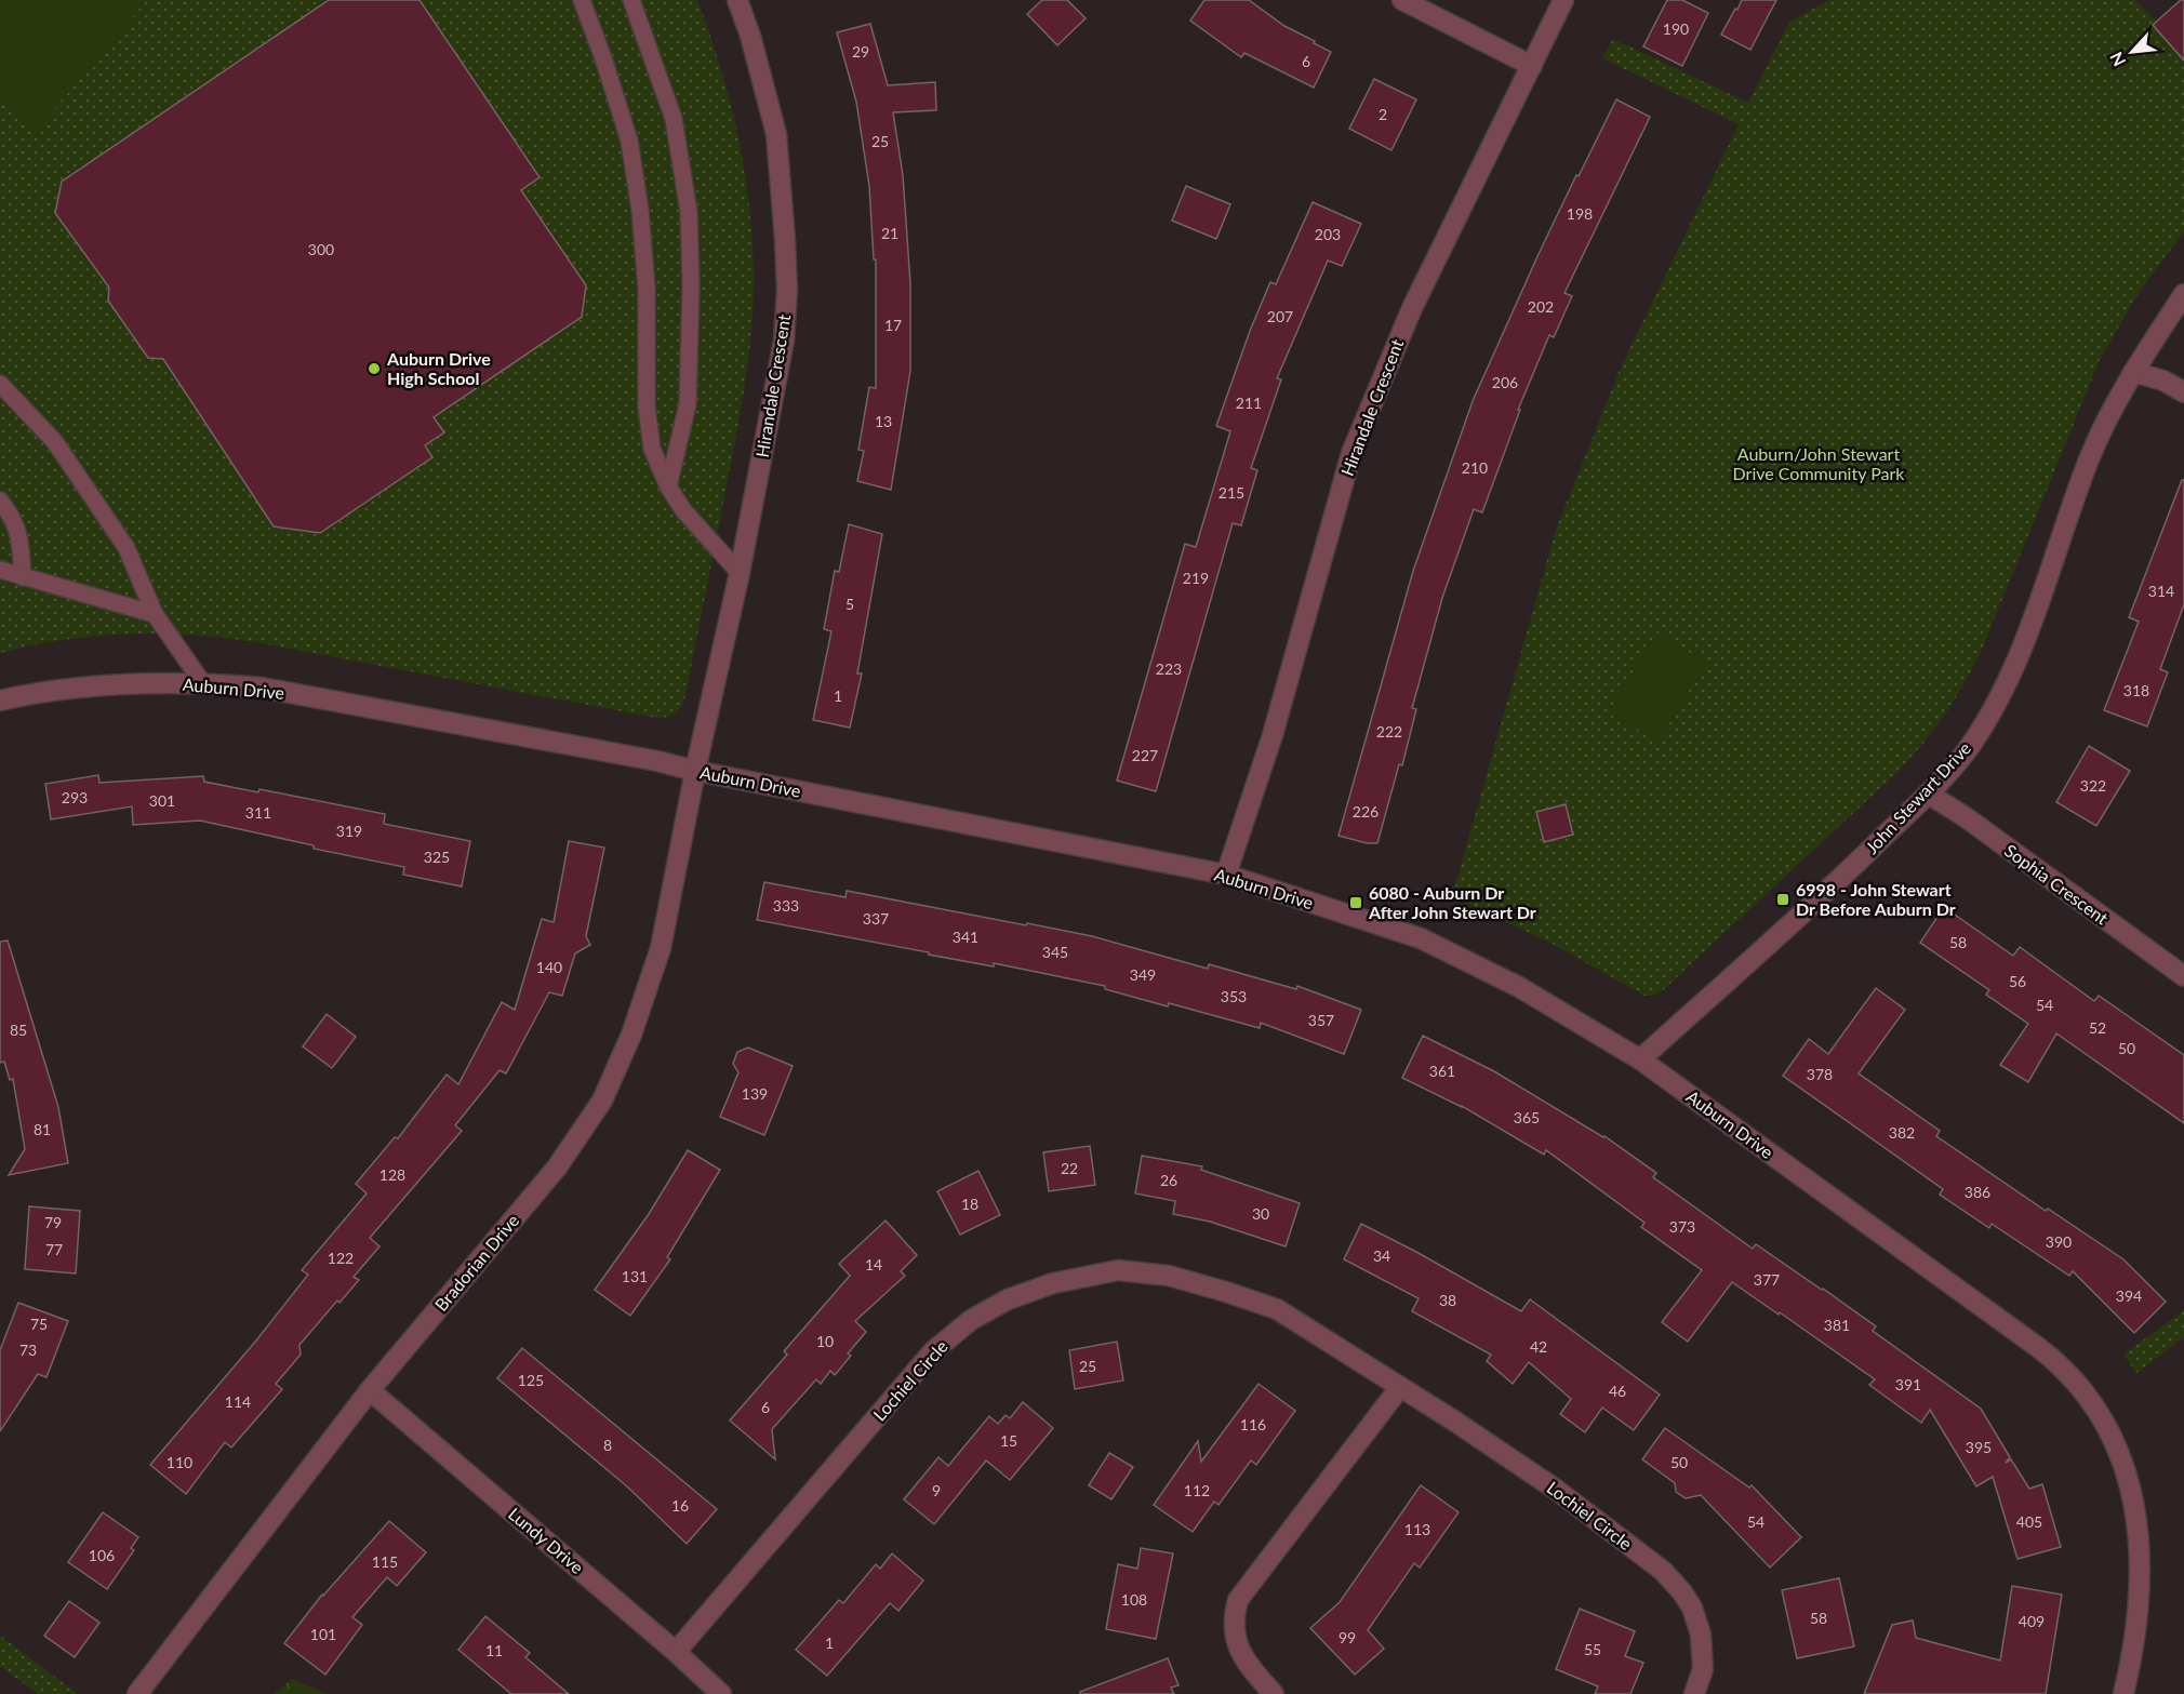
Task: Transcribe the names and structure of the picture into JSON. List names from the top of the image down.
{
  "streets": {
    "street": [
      "Hirandale Crescent",
      "Auburn Drive",
      "John Stewart Drive",
      "Sophia Crescent",
      "Bradorian Drive",
      "Lochiel Circle",
      "Lundy Drive"
    ]
  },
  "crossings": [
    ["Hirandale Crescent", "Auburn Drive"],
    ["Hirandale Crescent", "Bradorian Drive"],
    ["Auburn Drive", "John Stewart Drive"],
    ["Auburn Drive", "Bradorian Drive"],
    ["John Stewart Drive", "Sophia Crescent"],
    ["Bradorian Drive", "Lundy Drive"],
    ["Lochiel Circle", "Lundy Drive"]
  ],
  "parks": ["Auburn/John Stewart Drive Community Park"],
  "places": {
    "other": ["Auburn Drive High School"],
    "transit": ["6998 - John Stewart Dr Before Auburn Dr", "6080 - Auburn Dr After John Stewart Dr"]
  },
  "house_numbers": [
    "190",
    "29",
    "6",
    "2",
    "25",
    "198",
    "21",
    "203",
    "300",
    "202",
    "207",
    "17",
    "206",
    "211",
    "13",
    "210",
    "215",
    "219",
    "314",
    "5",
    "223",
    "318",
    "1",
    "222",
    "227",
    "322",
    "293",
    "301",
    "226",
    "311",
    "319",
    "325",
    "333",
    "337",
    "341",
    "58",
    "345",
    "140",
    "349",
    "56",
    "353",
    "54",
    "357",
    "52",
    "85",
    "50",
    "361",
    "378",
    "139",
    "365",
    "81",
    "382",
    "22",
    "128",
    "26",
    "386",
    "18",
    "30",
    "79",
    "373",
    "390",
    "77",
    "34",
    "122",
    "14",
    "131",
    "377",
    "394",
    "38",
    "75",
    "381",
    "10",
    "42",
    "73",
    "25",
    "125",
    "391",
    "46",
    "114",
    "6",
    "116",
    "15",
    "8",
    "395",
    "110",
    "50",
    "9",
    "112",
    "16",
    "54",
    "405",
    "113",
    "106",
    "115",
    "108",
    "58",
    "409",
    "101",
    "99",
    "1",
    "55",
    "11"
  ],
  "north": "bottom left"
}
